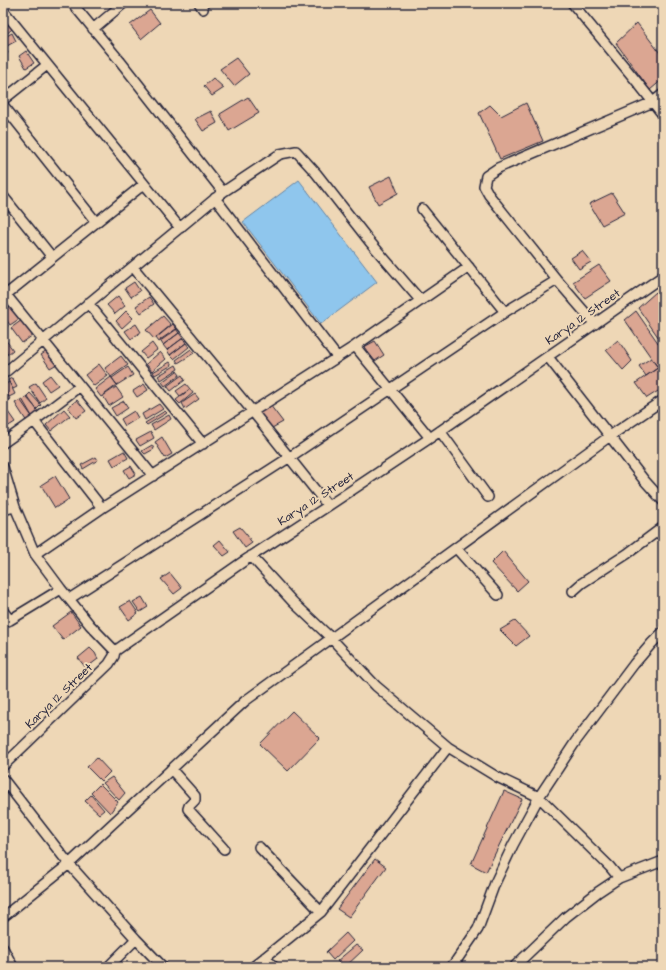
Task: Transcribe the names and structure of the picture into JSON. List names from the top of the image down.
{
  "streets": {
    "street": ["Karya 12 Street"]
  }
}
